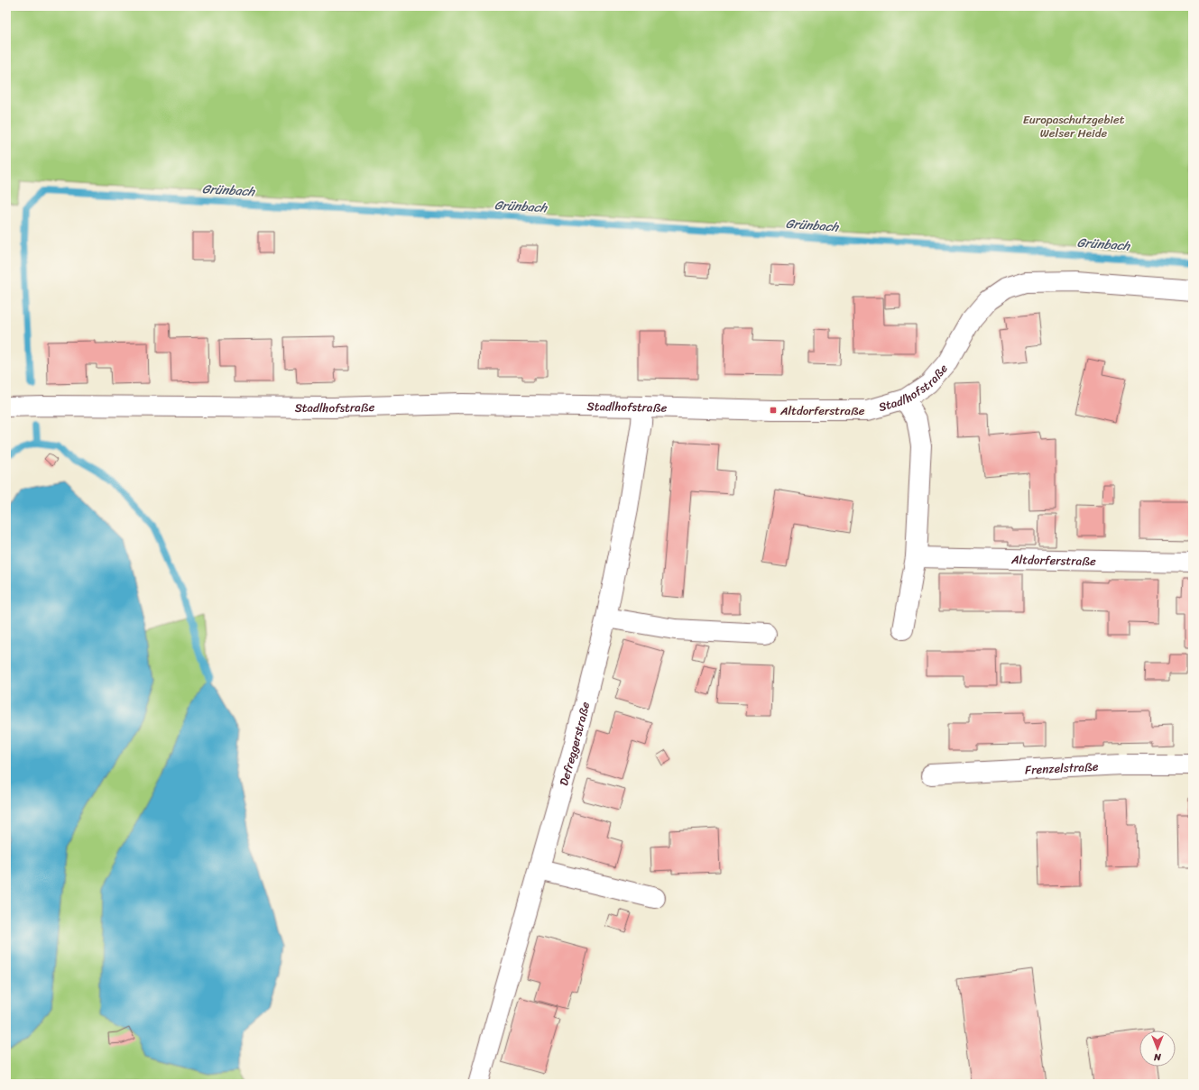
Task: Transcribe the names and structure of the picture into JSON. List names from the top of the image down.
{
  "streets": {
    "street": [
      "Stadlhofstraße",
      "Altdorferstraße",
      "Defreggerstraße",
      "Frenzelstraße"
    ]
  },
  "crossings": [
    ["Stadlhofstraße", "Defreggerstraße"]
  ],
  "water": ["Grünbach"],
  "parks": ["Europaschutzgebiet Welser Heide"],
  "places": {
    "transit": ["Altdorferstraße"]
  },
  "north": "bottom"
}
